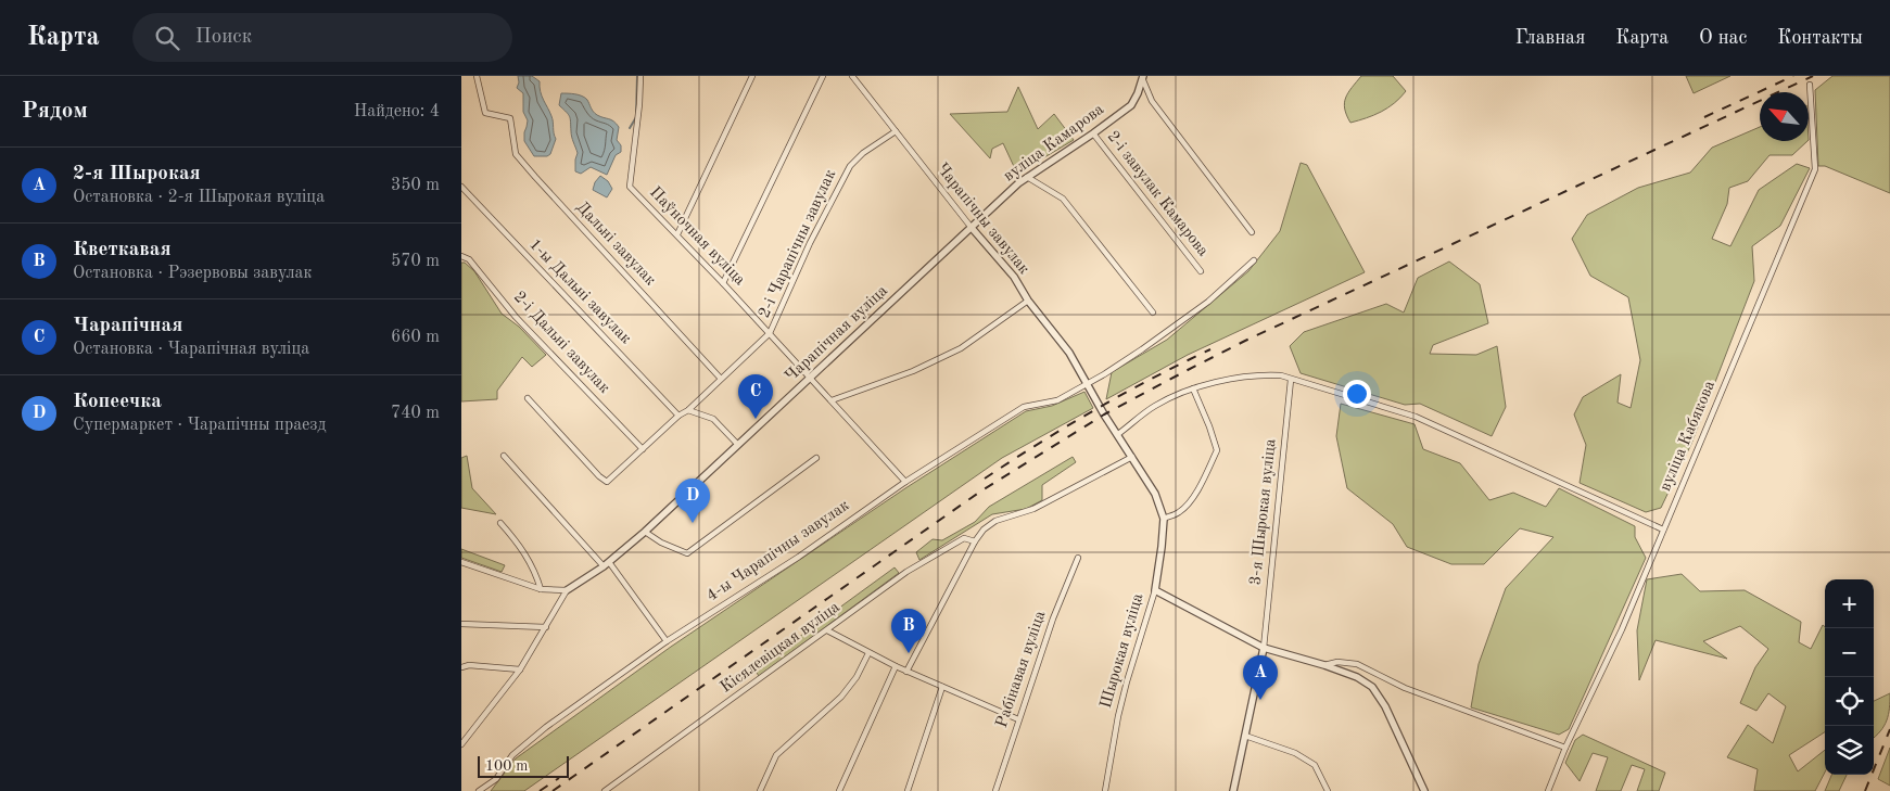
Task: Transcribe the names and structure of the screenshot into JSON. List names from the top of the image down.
{
  "streets": {
    "street": [
      "вуліца Камарова",
      "2-і завулак Камарова",
      "Чарапічны завулак",
      "Паўночная вуліца",
      "Дальні завулак",
      "2-і Чарапічны завулак",
      "1-ы Дальні завулак",
      "Чарапічная вуліца",
      "2-і Дальні завулак",
      "вуліца Кабякова",
      "3-я Шырокая вуліца",
      "4-ы Чарапічны завулак",
      "Кісялевіцкая вуліца",
      "Шырокая вуліца",
      "Рабінавая вуліца"
    ]
  },
  "crossings": [
    ["вуліца Камарова", "2-і завулак Камарова"],
    ["вуліца Камарова", "Чарапічны завулак"],
    ["вуліца Камарова", "Чарапічная вуліца"],
    ["Чарапічны завулак", "2-і Чарапічны завулак"],
    ["Чарапічны завулак", "Чарапічная вуліца"],
    ["Чарапічны завулак", "4-ы Чарапічны завулак"],
    ["Чарапічны завулак", "Шырокая вуліца"],
    ["Паўночная вуліца", "2-і Чарапічны завулак"],
    ["Паўночная вуліца", "Чарапічная вуліца"],
    ["Дальні завулак", "2-і Чарапічны завулак"],
    ["2-і Чарапічны завулак", "1-ы Дальні завулак"],
    ["2-і Чарапічны завулак", "2-і Дальні завулак"],
    ["4-ы Чарапічны завулак", "Шырокая вуліца"]
  ],
  "scale_bar": "100 m",
  "north": "top left",
  "page": {
    "header": "Карта",
    "search": "Поиск",
    "nav": [
      "Главная",
      "Карта",
      "О нас",
      "Контакты"
    ],
    "heading": ["Рядом", "Найдено: 4"],
    "list": [
      {
        "mark": "A",
        "name": "2-я Шырокая",
        "note": "Остановка · 2-я Шырокая вуліца",
        "value": "350 m"
      },
      {
        "mark": "B",
        "name": "Кветкавая",
        "note": "Остановка · Рэзервовы завулак",
        "value": "570 m"
      },
      {
        "mark": "C",
        "name": "Чарапічная",
        "note": "Остановка · Чарапічная вуліца",
        "value": "660 m"
      },
      {
        "mark": "D",
        "name": "Копеечка",
        "note": "Супермаркет · Чарапічны праезд",
        "value": "740 m"
      }
    ],
    "pins": [
      "C",
      "D",
      "B",
      "A"
    ],
    "map_buttons": ["+", "−"],
    "scale": "100 m"
  }
}
